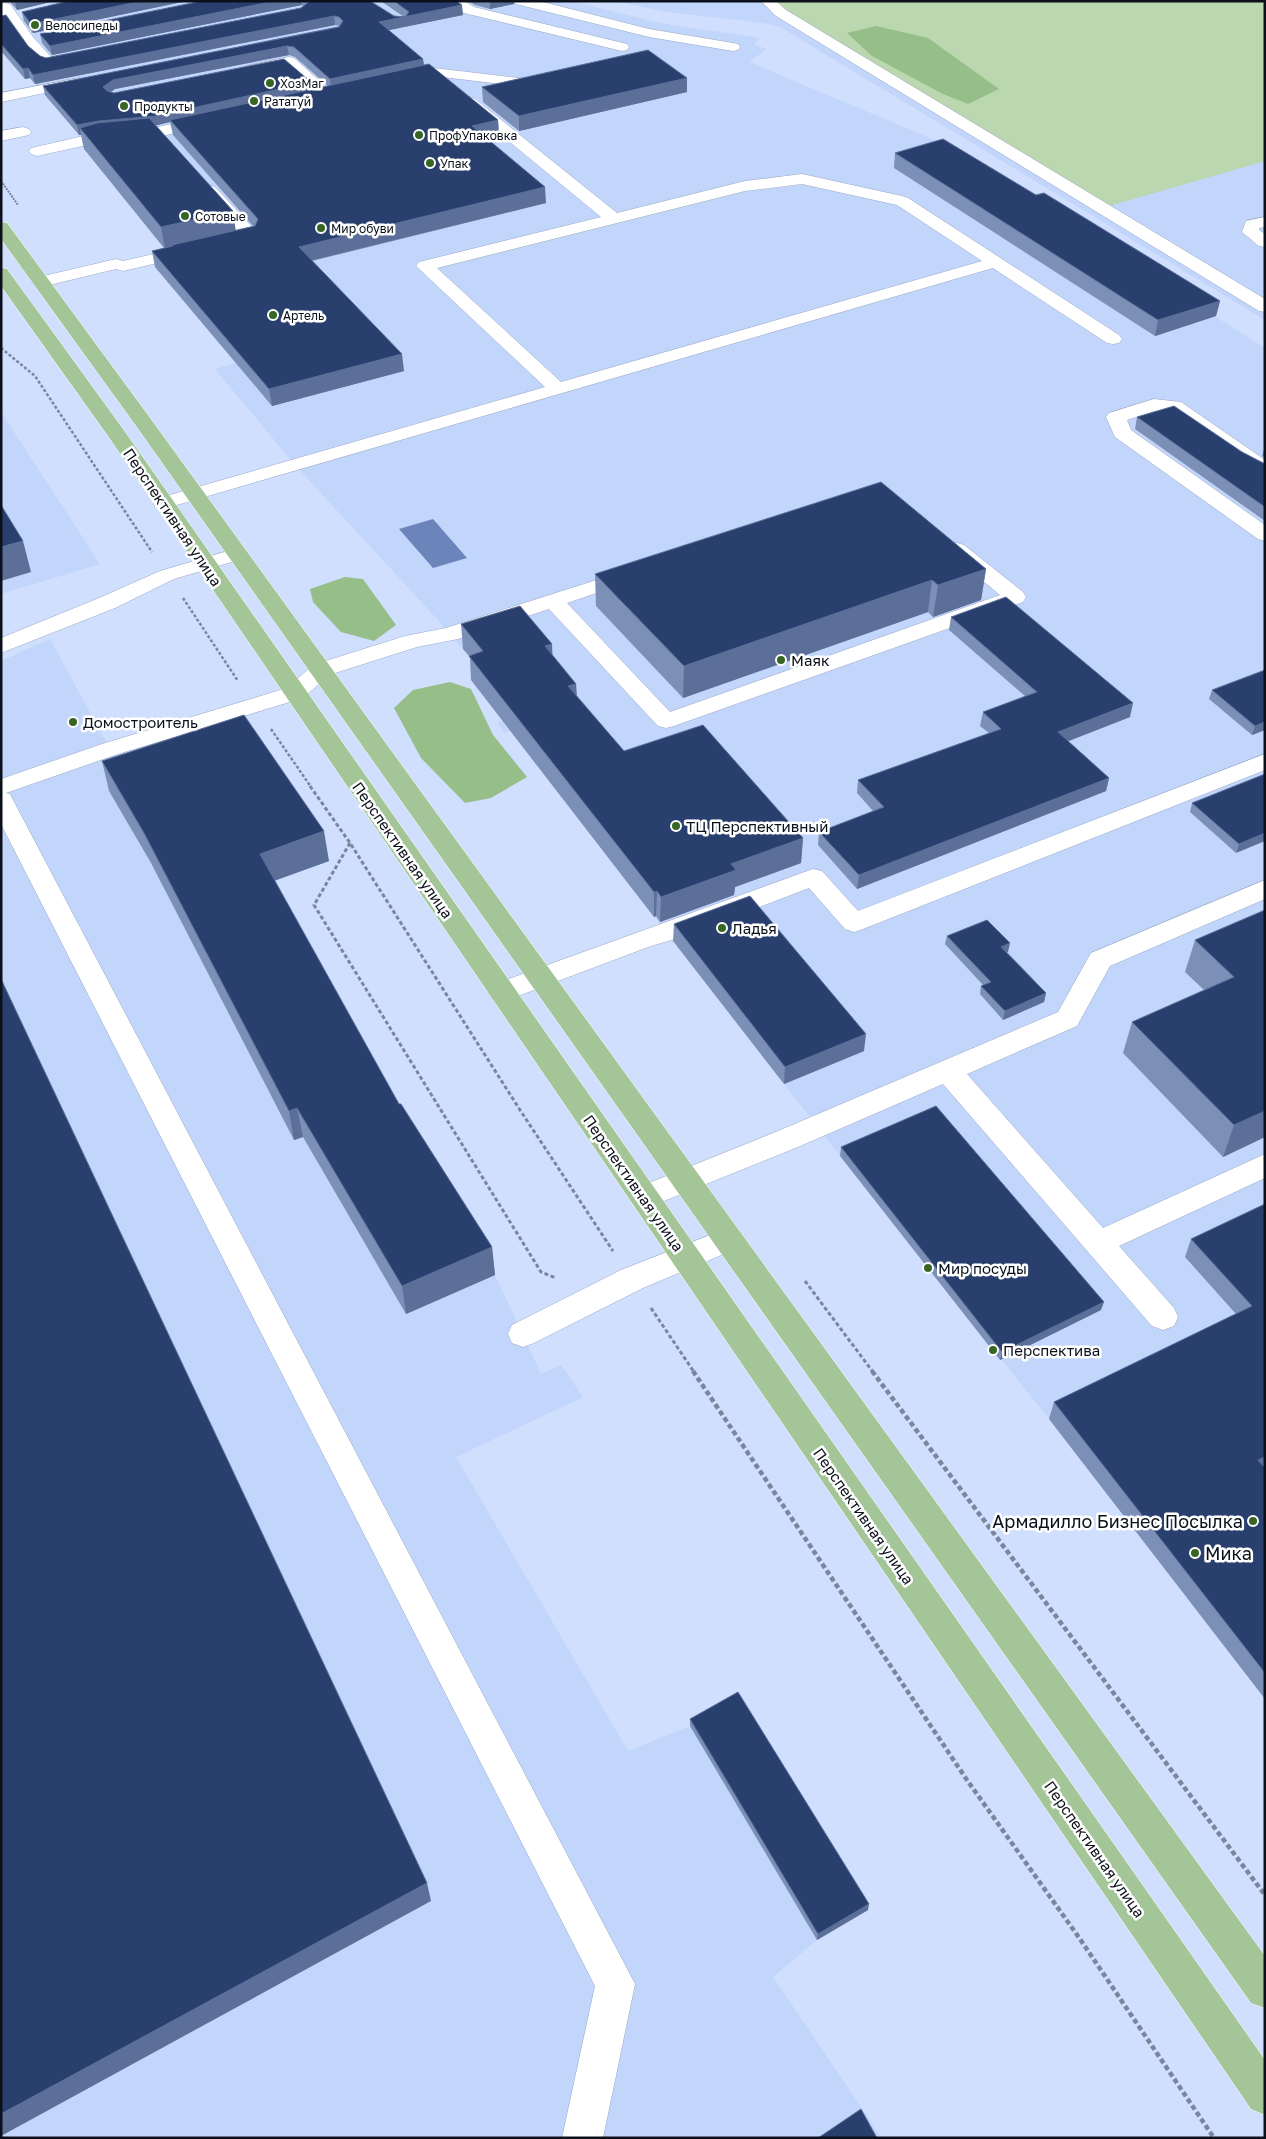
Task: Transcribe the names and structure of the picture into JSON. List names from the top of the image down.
{
  "streets": {
    "main road": ["Перспективная улица"]
  },
  "places": [
    "Велосипеды",
    "ХозМаг",
    "Рататуй",
    "Продукты",
    "ПрофУпаковка",
    "Упак",
    "Сотовые",
    "Мир обуви",
    "Артель",
    "Маяк",
    "Домостроитель",
    "ТЦ Перспективный",
    "Ладья",
    "Мир посуды",
    "Перспектива",
    "Армадилло Бизнес Посылка",
    "Мика"
  ]
}
